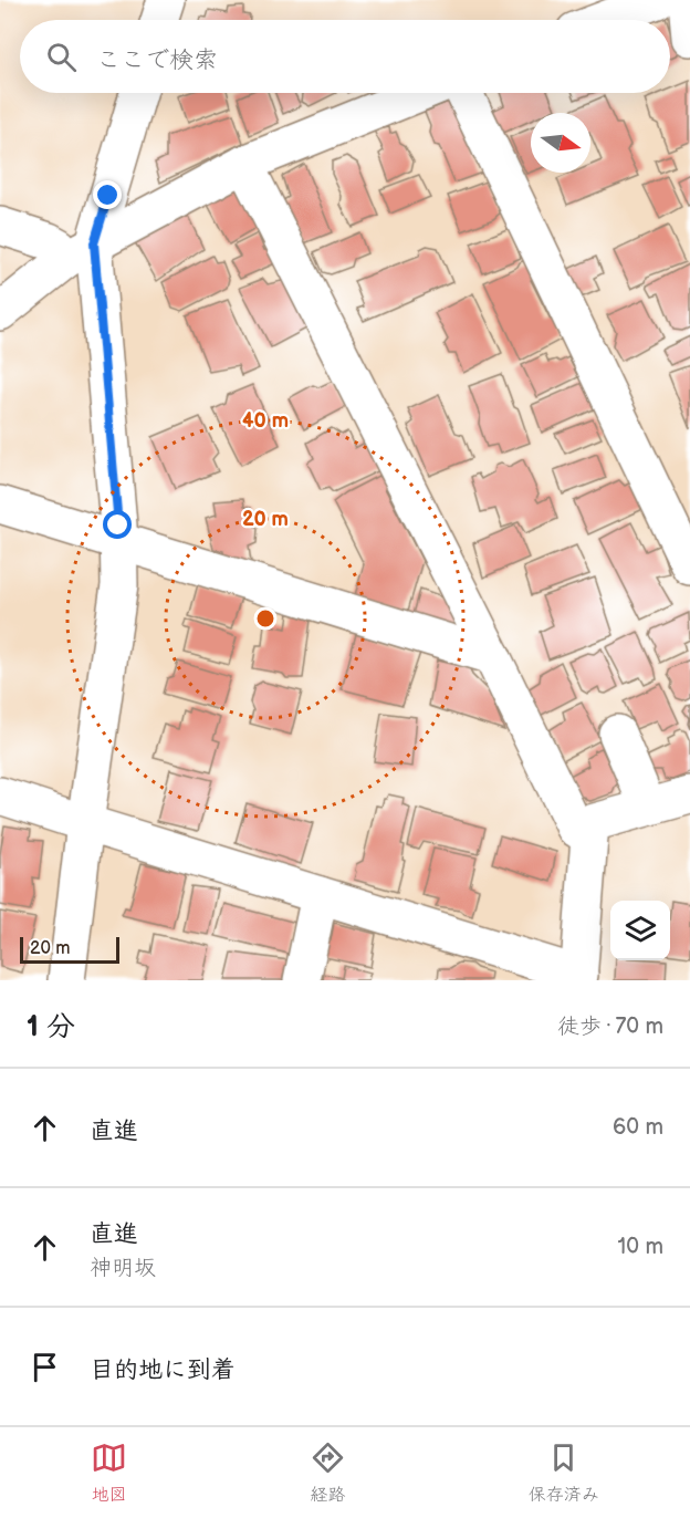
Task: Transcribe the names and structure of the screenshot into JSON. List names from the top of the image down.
{
  "scale_bar": "20 m",
  "north": "right",
  "page": {
    "search": "ここで検索",
    "scale": "20 m",
    "heading": ["1 分", "徒歩 · 70 m"],
    "list": [
      ["直進", "60 m"],
      ["直進", "神明坂", "10 m"],
      "目的地に到着"
    ],
    "nav": ["地図", "経路", "保存済み"]
  },
  "rings": ["40 m", "20 m"]
}
